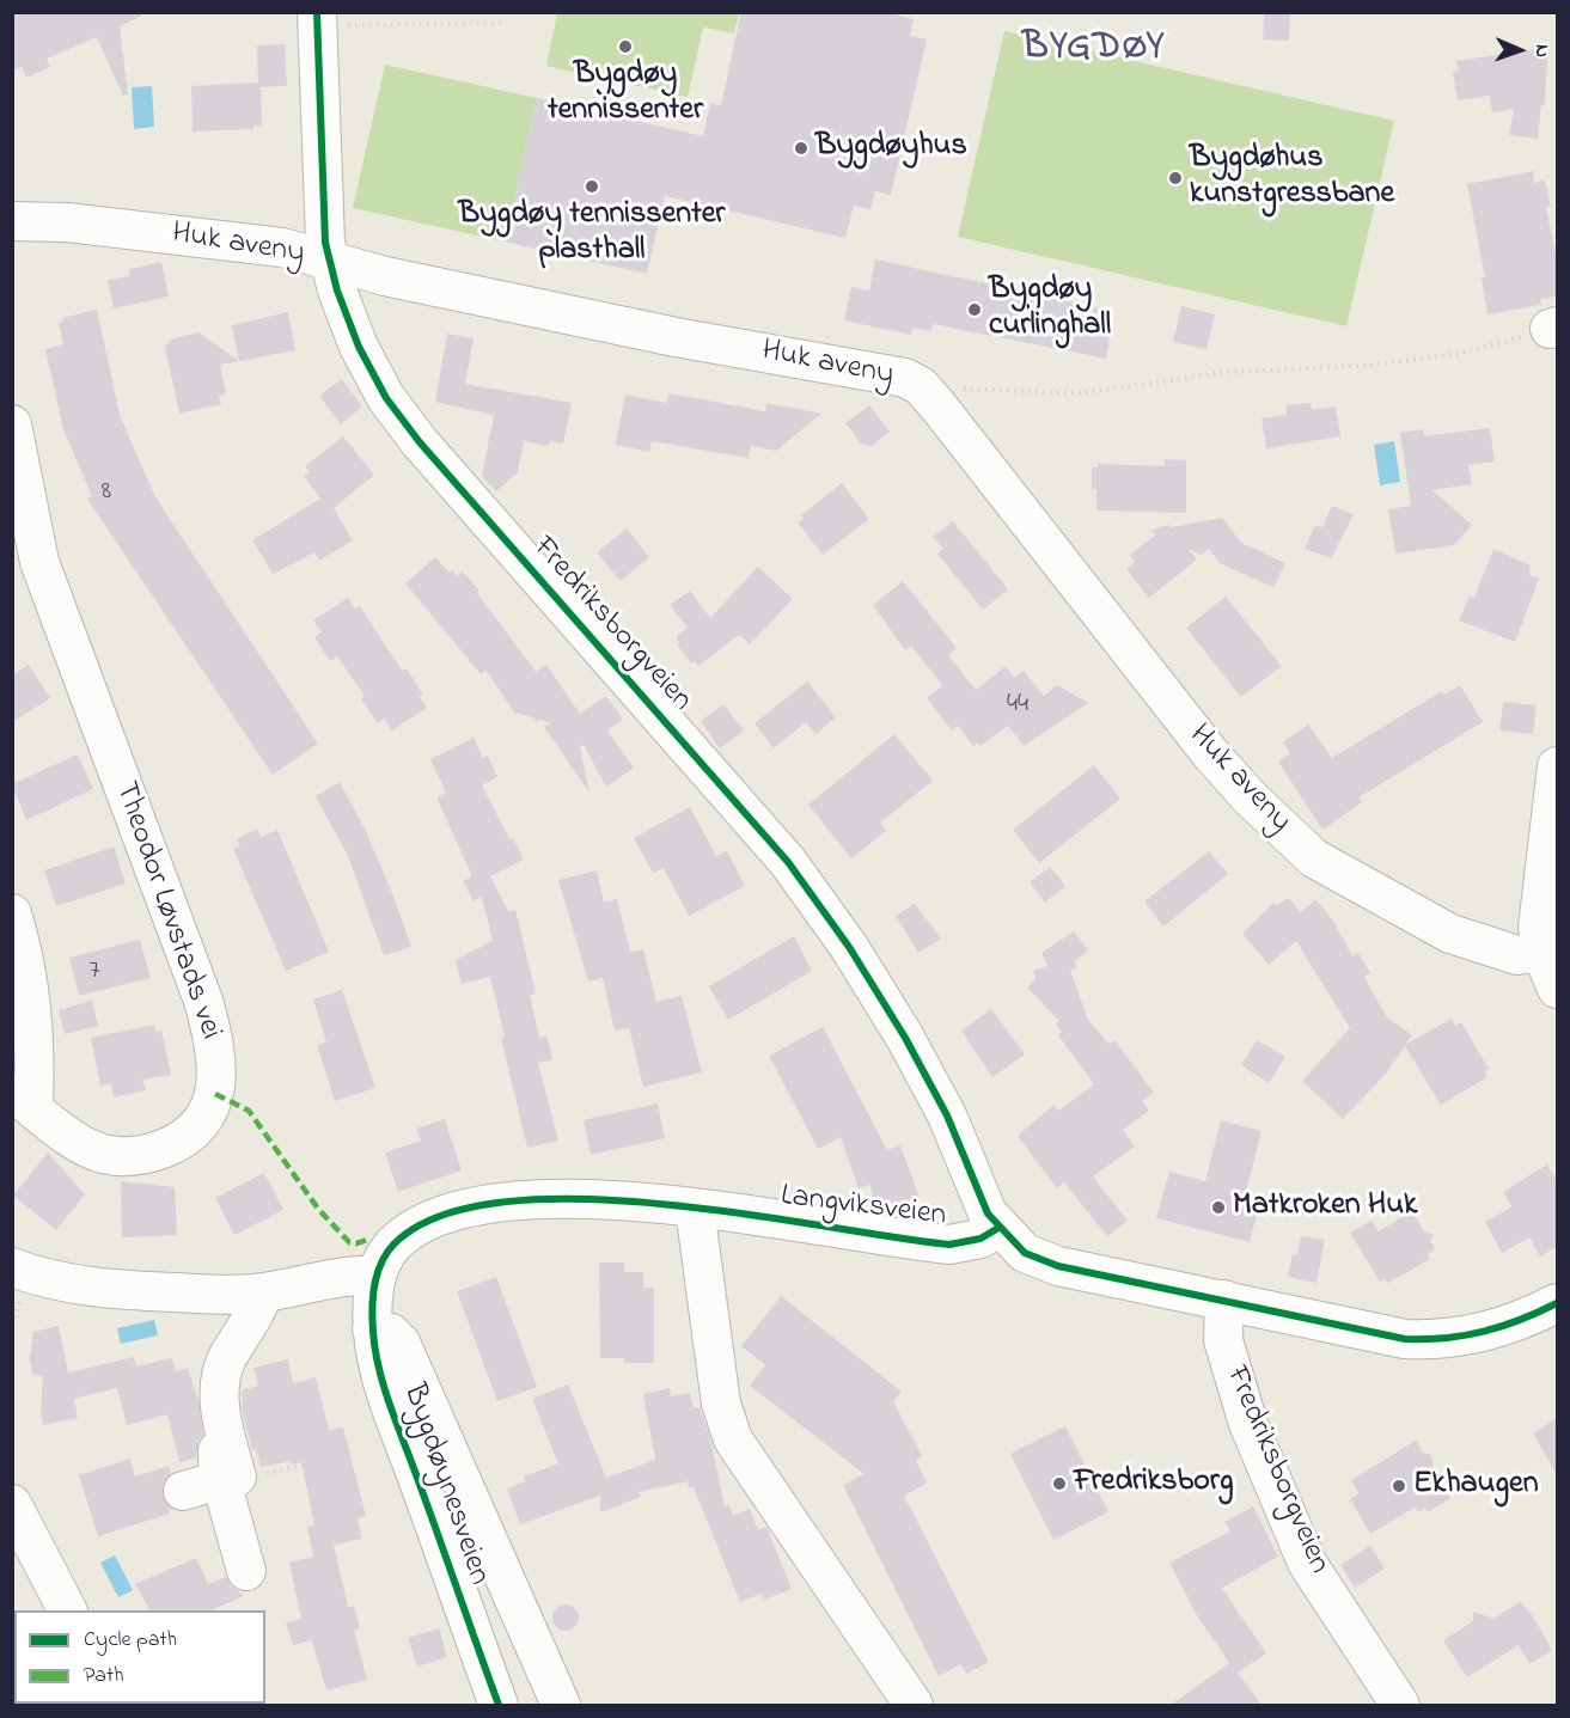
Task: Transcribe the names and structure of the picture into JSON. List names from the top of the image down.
{
  "streets": {
    "street": [
      "Huk aveny",
      "Fredriksborgveien",
      "Theodor Løvstads vei",
      "Langviksveien",
      "Bygdøynesveien"
    ]
  },
  "crossings": [
    ["Huk aveny", "Fredriksborgveien"],
    ["Fredriksborgveien", "Langviksveien"],
    ["Langviksveien", "Bygdøynesveien"]
  ],
  "districts": ["BYGDØY"],
  "places": [
    "Bygdøy tennissenter",
    "Bygdøyhus",
    "Bygdøhus kunstgressbane",
    "Bygdøy tennissenter plasthall",
    "Bygdøy curlinghall",
    "Matkroken Huk",
    "Fredriksborg",
    "Ekhaugen"
  ],
  "house_numbers": ["8", "44", "7"],
  "legend": ["Cycle path", "Path"],
  "north": "right"
}
